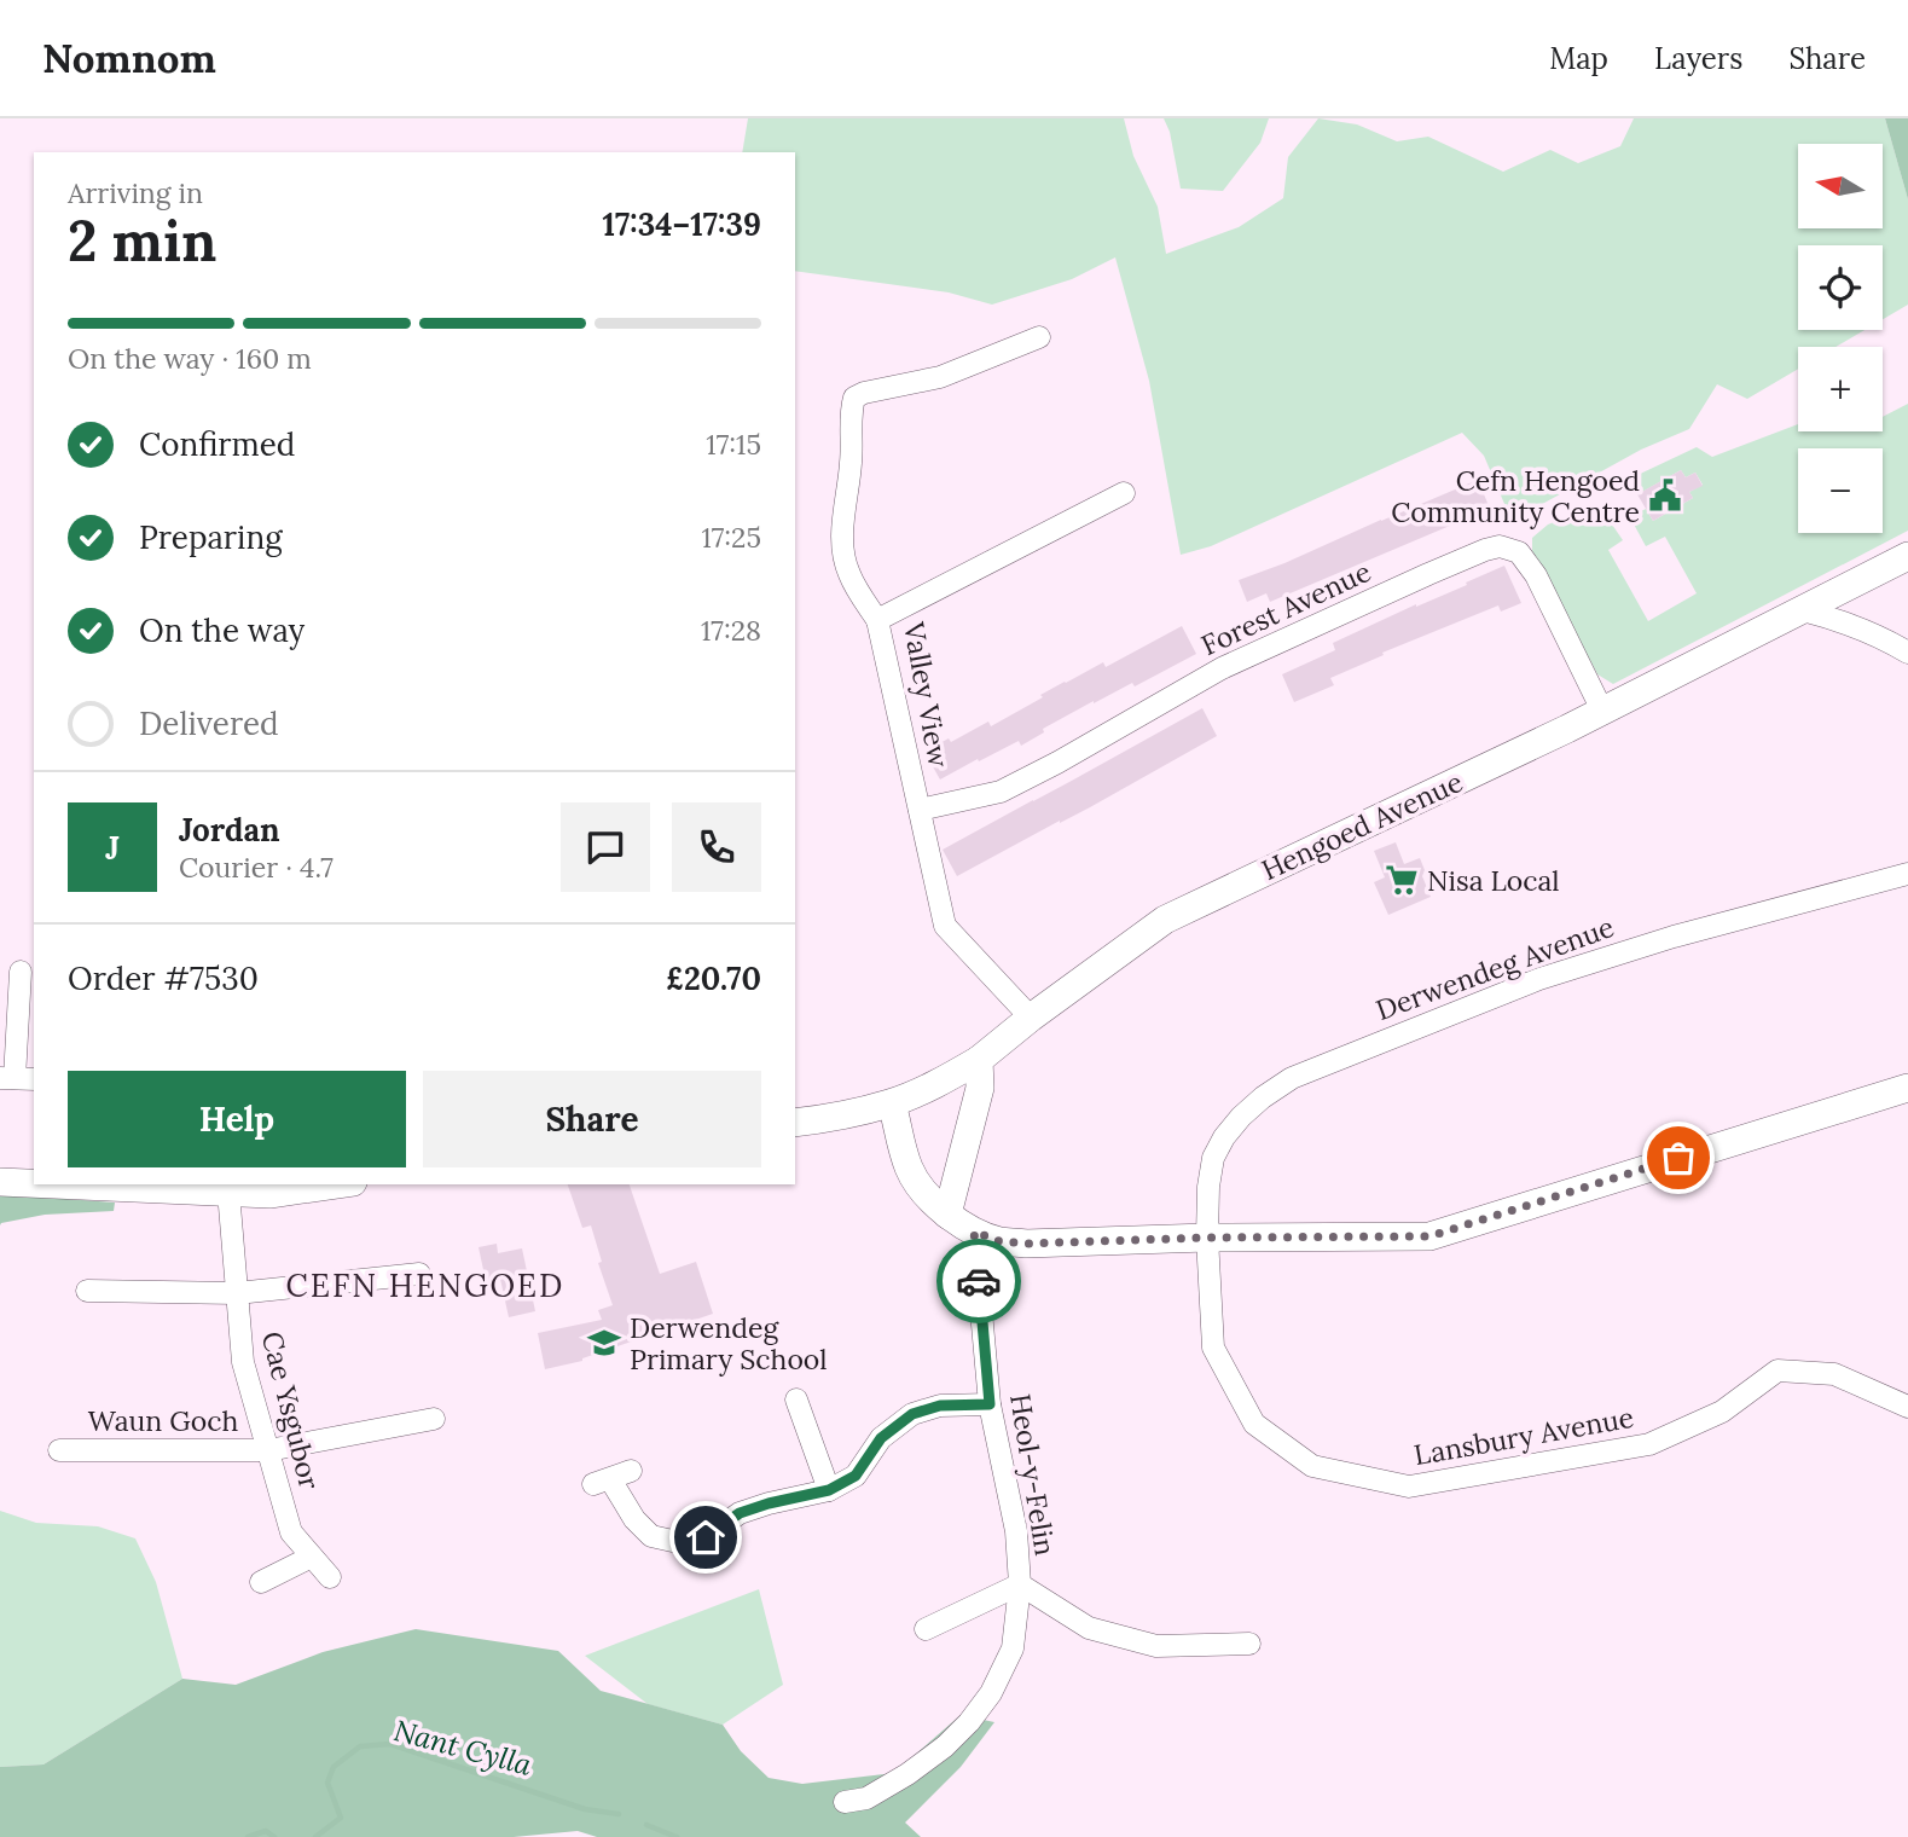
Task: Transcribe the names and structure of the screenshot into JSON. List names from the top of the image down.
{
  "streets": {
    "street": [
      "Forest Avenue",
      "Valley View",
      "Hengoed Avenue",
      "Derwendeg Avenue",
      "Cae Ysgubor",
      "Waun Goch",
      "Lansbury Avenue",
      "Heol-y-Felin"
    ]
  },
  "crossings": [
    ["Forest Avenue", "Valley View"],
    ["Forest Avenue", "Hengoed Avenue"],
    ["Valley View", "Hengoed Avenue"],
    ["Derwendeg Avenue", "Lansbury Avenue"],
    ["Cae Ysgubor", "Waun Goch"]
  ],
  "districts": ["CEFN HENGOED"],
  "water": ["Nant Cylla"],
  "places": {
    "public building": ["Cefn Hengoed Community Centre"],
    "supermarket": ["Nisa Local"],
    "school or university": ["Derwendeg Primary School"]
  },
  "north": "left",
  "page": {
    "header": "Nomnom",
    "nav": ["Map", "Layers", "Share"],
    "map_buttons": ["+", "−"],
    "heading": ["2 min", "Arriving in", "17:34–17:39"],
    "panel": [
      "Jordan",
      "Courier · 4.7",
      "Order #7530",
      "£20.70"
    ],
    "bar": "On the way · 160 m",
    "list": [
      ["Confirmed", "17:15"],
      ["Preparing", "17:25"],
      ["On the way", "17:28"],
      "Delivered"
    ],
    "round": "J",
    "buttons": ["Help", "Share"]
  }
}
